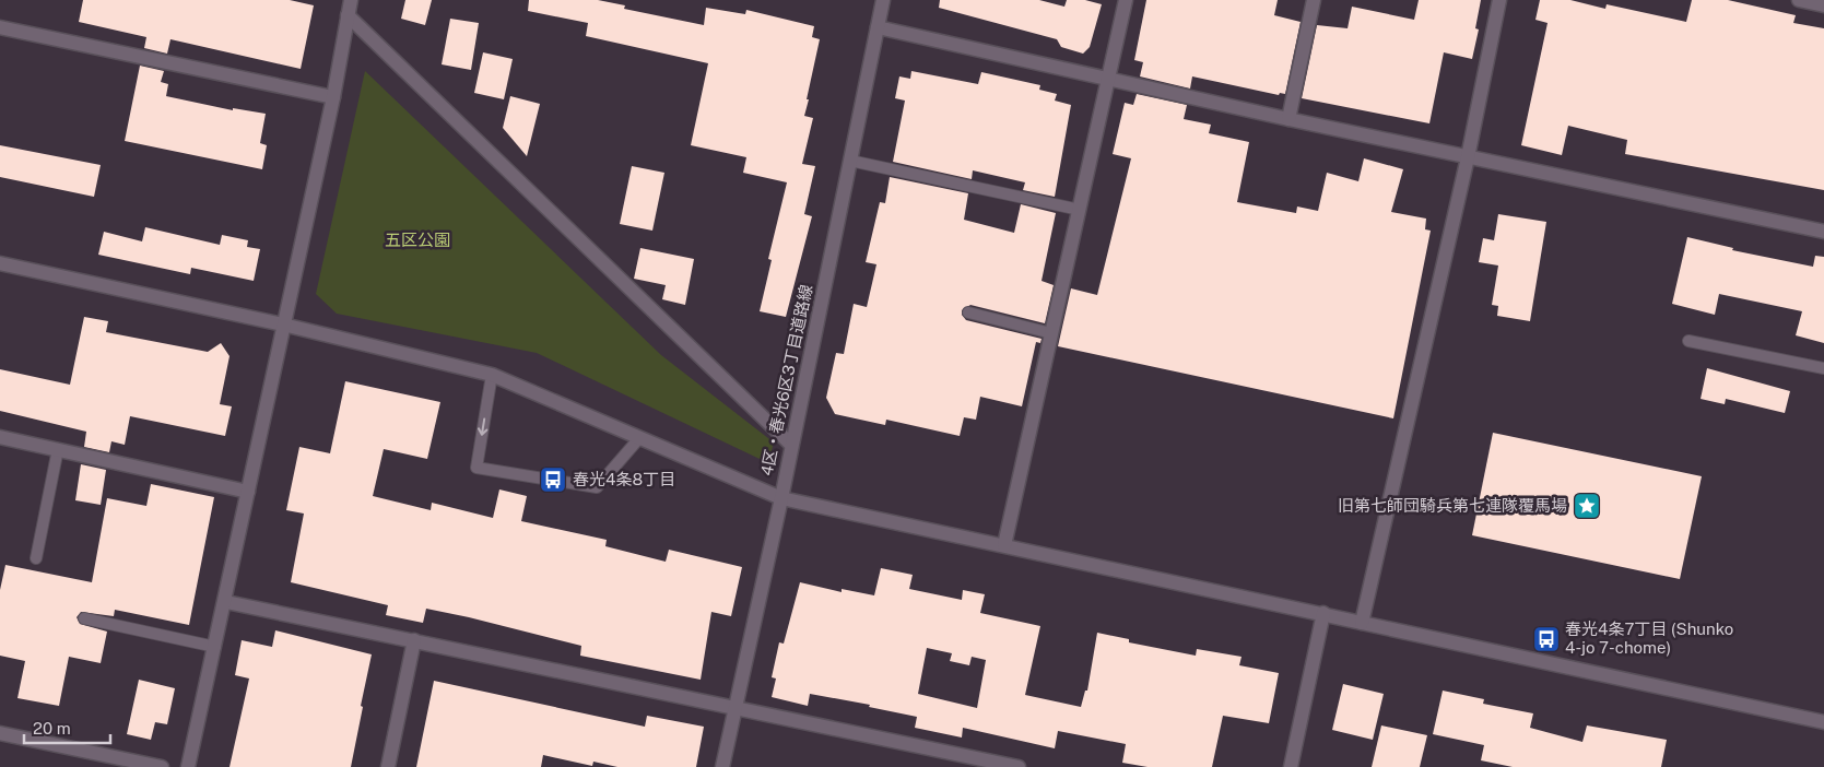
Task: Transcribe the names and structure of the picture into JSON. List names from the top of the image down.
{
  "streets": {
    "street": ["4区・春光6区3丁目道路線"]
  },
  "parks": ["五区公園"],
  "places": {
    "bus stop": ["春光4条8丁目", "春光4条7丁目 (Shunko 4-jo 7-chome)"],
    "place": ["旧第七師団騎兵第七連隊覆馬場"]
  },
  "scale_bar": "20 m"
}
